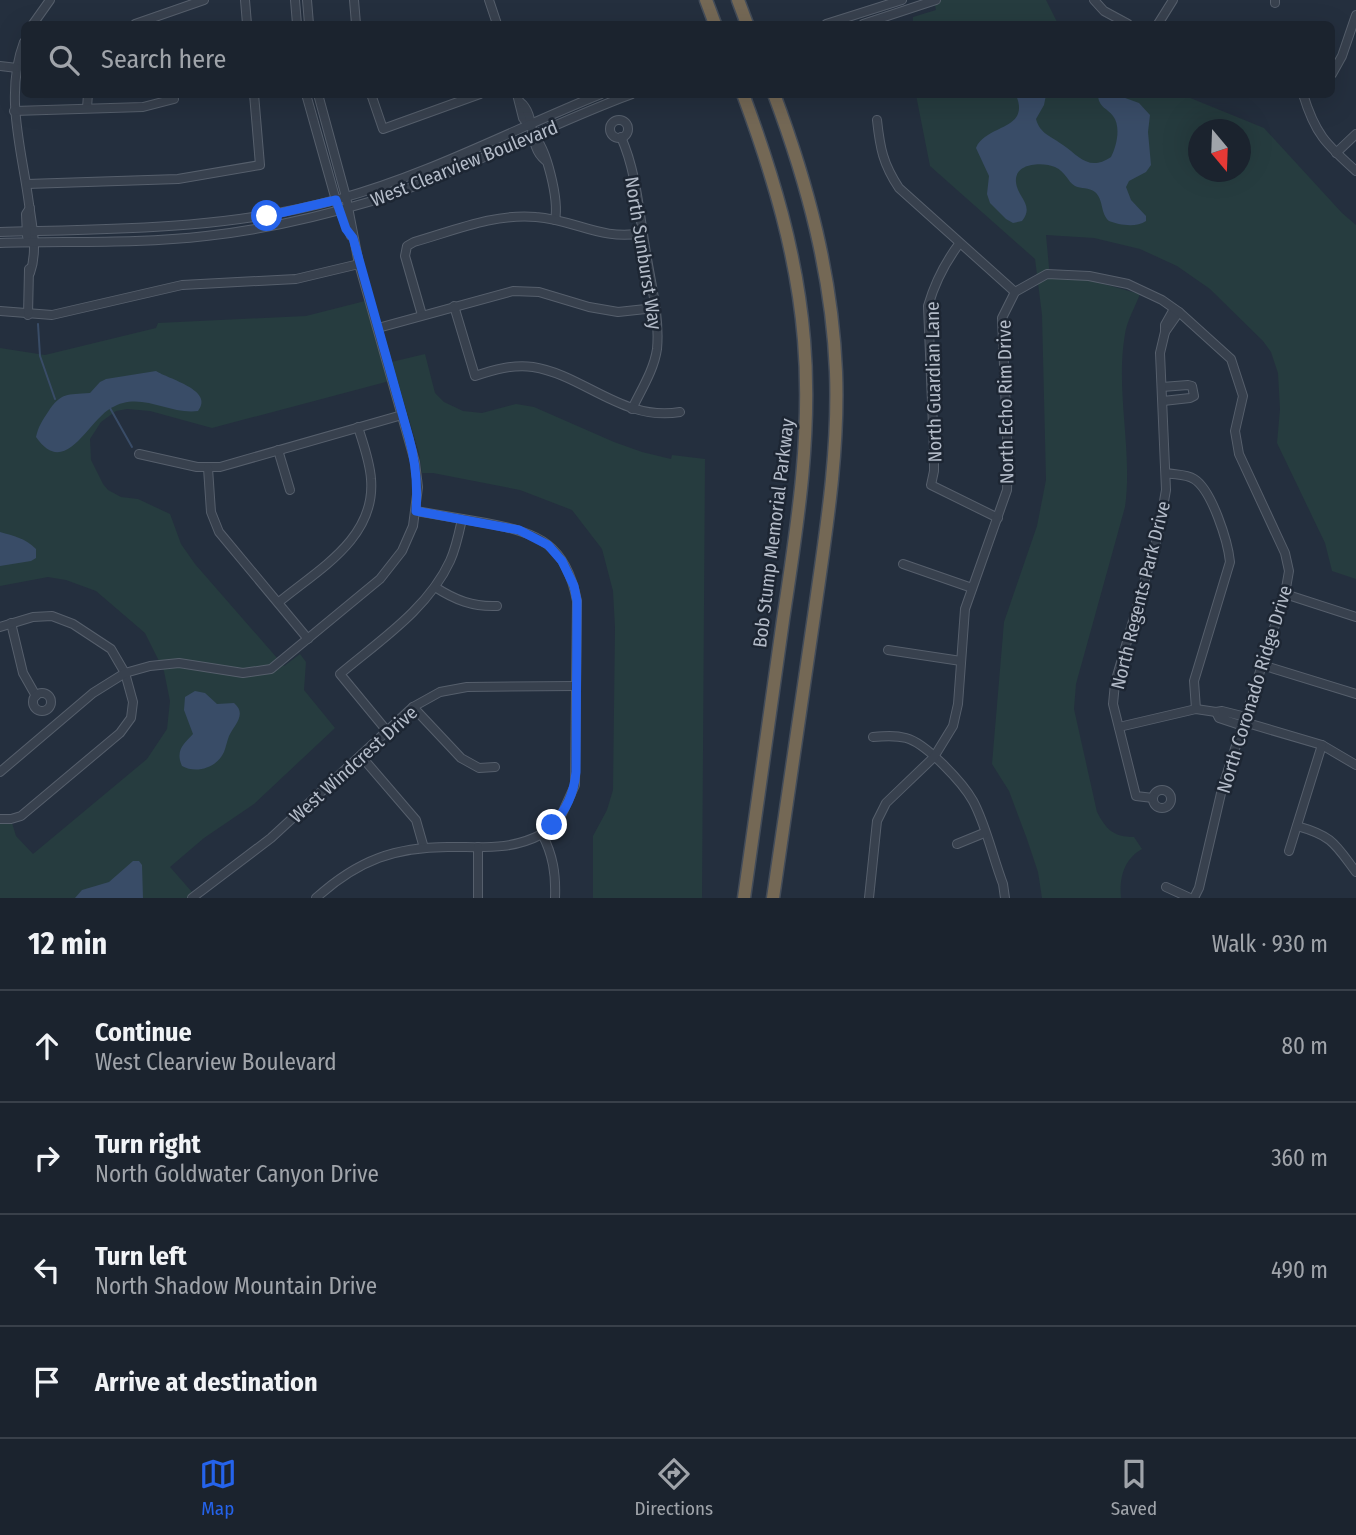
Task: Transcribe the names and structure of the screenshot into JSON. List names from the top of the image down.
{
  "streets": {
    "highway": ["Bob Stump Memorial Parkway"],
    "street": [
      "West Clearview Boulevard",
      "North Sunburst Way",
      "North Guardian Lane",
      "North Echo Rim Drive",
      "North Regents Park Drive",
      "North Coronado Ridge Drive",
      "West Windcrest Drive"
    ]
  },
  "crossings": [
    ["North Guardian Lane", "North Echo Rim Drive"],
    ["North Echo Rim Drive", "North Coronado Ridge Drive"],
    ["North Regents Park Drive", "North Coronado Ridge Drive"]
  ],
  "north": "bottom",
  "page": {
    "search": "Search here",
    "heading": ["12 min", "Walk · 930 m"],
    "list": [
      ["Continue", "West Clearview Boulevard", "80 m"],
      ["Turn right", "North Goldwater Canyon Drive", "360 m"],
      ["Turn left", "North Shadow Mountain Drive", "490 m"],
      "Arrive at destination"
    ],
    "nav": ["Map", "Directions", "Saved"]
  }
}
